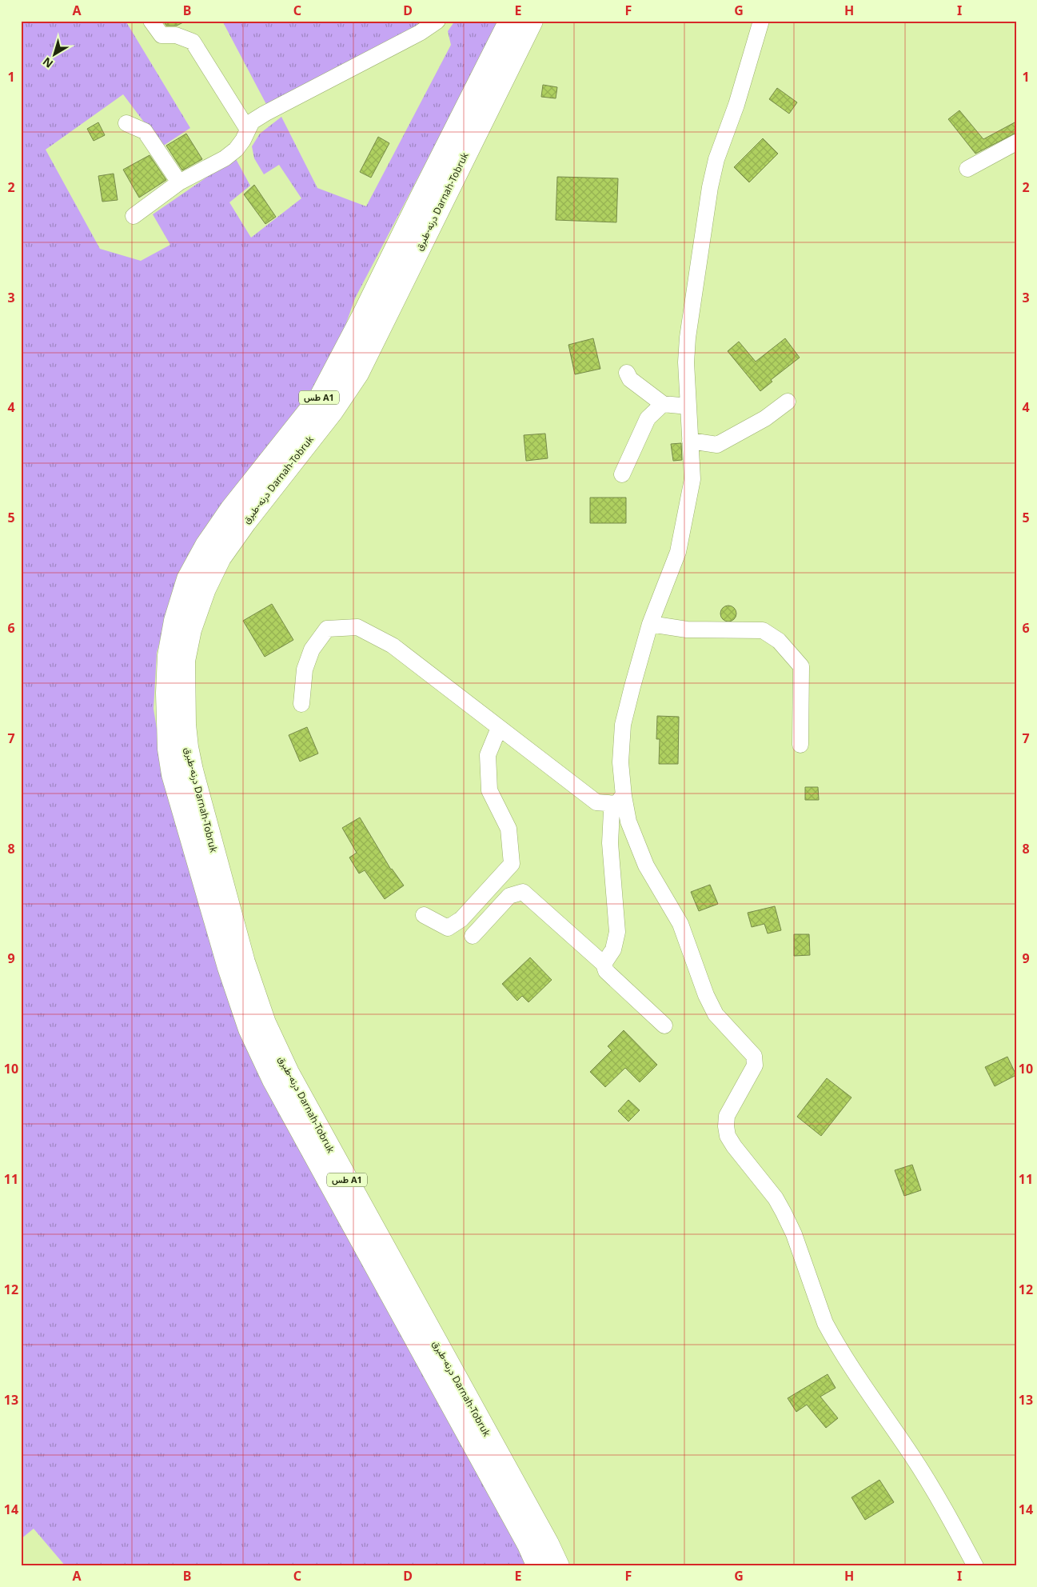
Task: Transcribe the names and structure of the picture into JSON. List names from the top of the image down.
{
  "streets": {
    "highway": ["درنه-طبرق Darnah-Tobruk", "طس A1"]
  },
  "north": "bottom left",
  "grid": {
    "columns": [
      "A",
      "B",
      "C",
      "D",
      "E",
      "F",
      "G",
      "H",
      "I"
    ],
    "rows": [
      "1",
      "2",
      "3",
      "4",
      "5",
      "6",
      "7",
      "8",
      "9",
      "10",
      "11",
      "12",
      "13",
      "14"
    ]
  }
}
